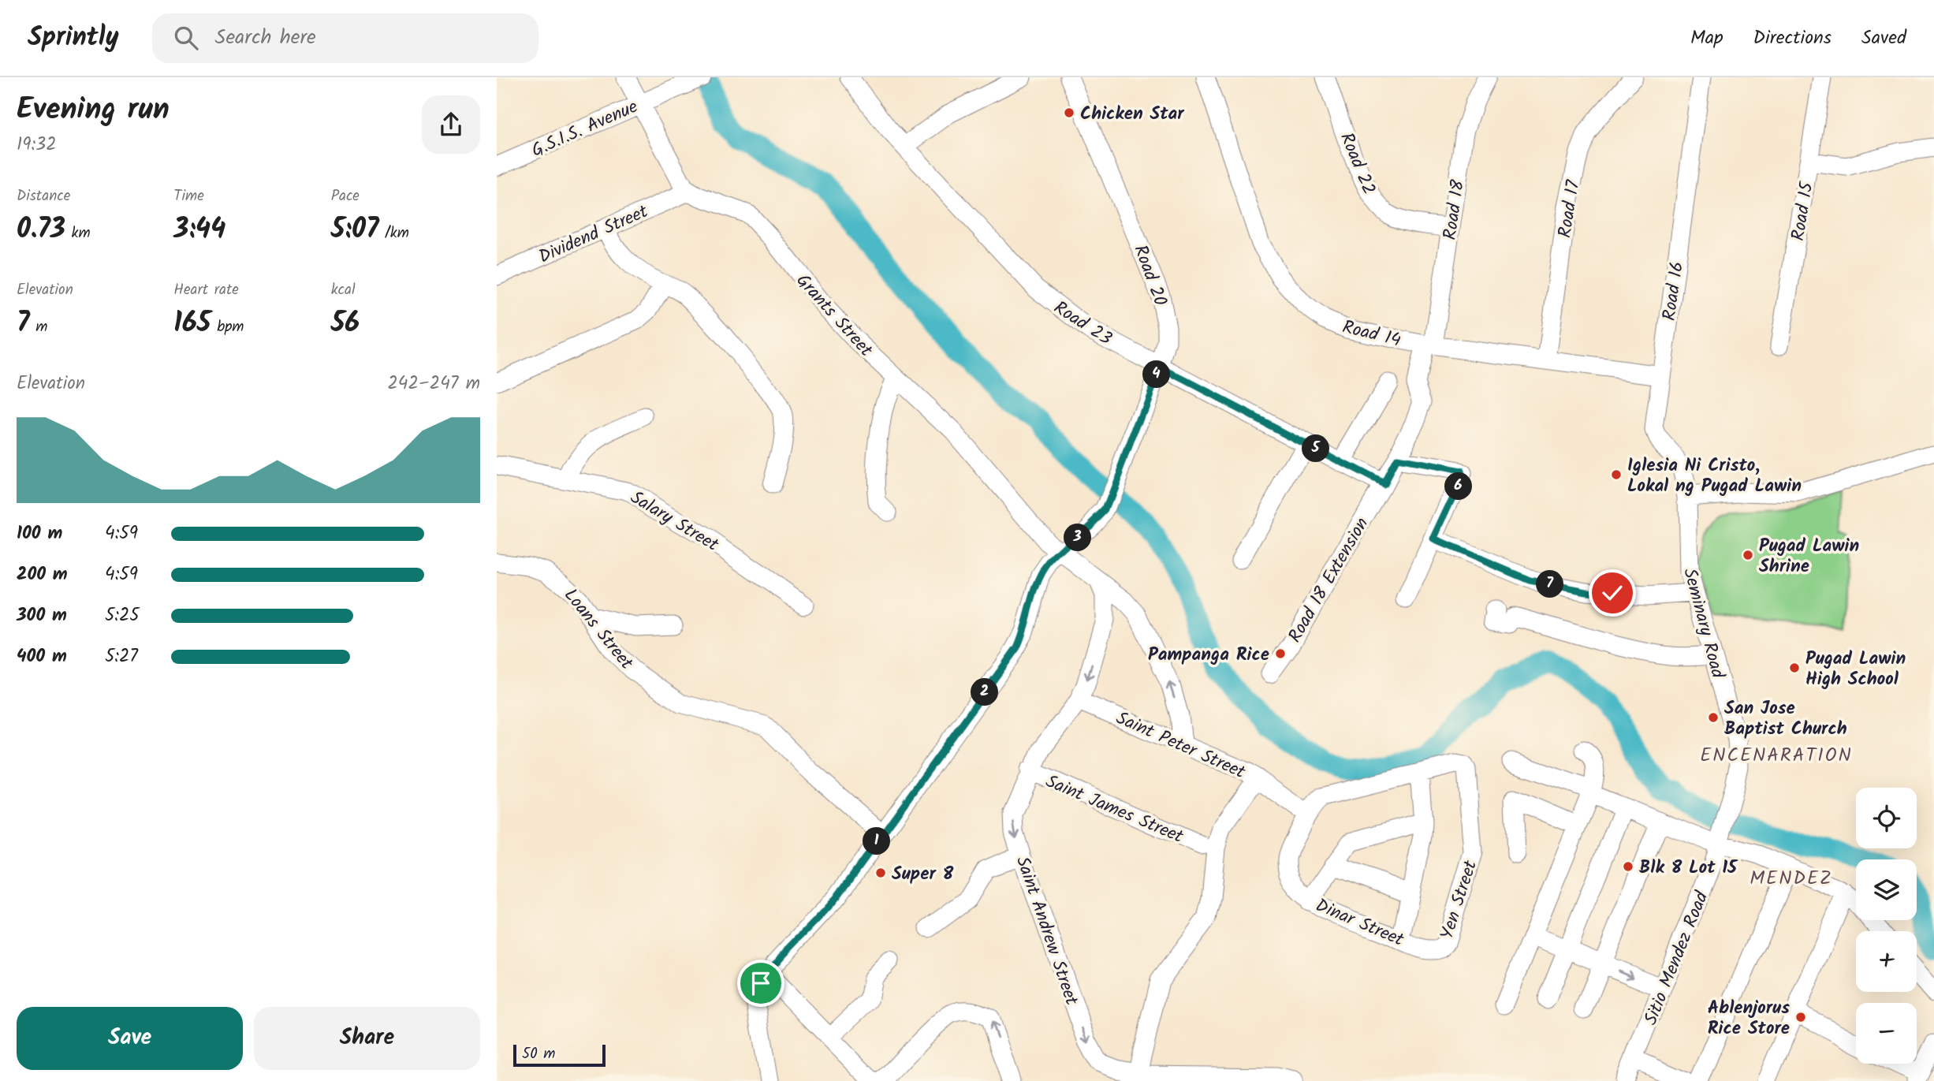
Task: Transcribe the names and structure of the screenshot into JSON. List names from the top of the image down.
{
  "streets": {
    "street": [
      "G.S.I.S. Avenue",
      "Road 22",
      "Road 17",
      "Road 18",
      "Road 15",
      "Dividend Street",
      "Road 20",
      "Road 16",
      "Grants Street",
      "Road 23",
      "Road 14",
      "Salary Street",
      "Road 18 Extension",
      "Seminary Road",
      "Loans Street",
      "Saint Peter Street",
      "Saint James Street",
      "Yen Street",
      "Dinar Street",
      "Saint Andrew Street",
      "Sitio Mendez Road"
    ]
  },
  "crossings": [
    ["Road 22", "Road 18"],
    ["Road 17", "Road 14"],
    ["Road 18", "Road 23"],
    ["Road 18", "Road 14"],
    ["Road 18", "Road 18 Extension"],
    ["Dividend Street", "Grants Street"],
    ["Road 20", "Grants Street"],
    ["Road 20", "Road 23"],
    ["Road 16", "Road 14"],
    ["Road 16", "Seminary Road"],
    ["Grants Street", "Saint Andrew Street"],
    ["Road 23", "Road 18 Extension"],
    ["Seminary Road", "Sitio Mendez Road"],
    ["Saint Peter Street", "Dinar Street"],
    ["Saint Peter Street", "Saint Andrew Street"],
    ["Saint James Street", "Saint Andrew Street"],
    ["Yen Street", "Dinar Street"]
  ],
  "one_way": ["Saint Andrew Street"],
  "districts": ["ENCENARATION", "MENDEZ"],
  "places": [
    "Chicken Star",
    "Iglesia Ni Cristo, Lokal ng Pugad Lawin",
    "Pugad Lawin Shrine",
    "Pampanga Rice",
    "Pugad Lawin High School",
    "San Jose Baptist Church",
    "Blk 8 Lot 15",
    "Super 8",
    "Ablenjorus Rice Store"
  ],
  "scale_bar": "50 m",
  "page": {
    "header": "Sprintly",
    "search": "Search here",
    "nav": ["Map", "Directions", "Saved"],
    "heading": ["Evening run", "19:32"],
    "stats": [
      ["Distance", "0.73 km"],
      ["Time", "3:44"],
      ["Pace", "5:07 /km"],
      ["Elevation", "7 m"],
      ["Heart rate", "165 bpm"],
      ["kcal", "56"]
    ],
    "chart": ["Elevation", "242–247 m"],
    "pins": [
      "4",
      "5",
      "6",
      "3",
      "7",
      "2",
      "1"
    ],
    "list": [
      {
        "name": "100 m",
        "note": "4:59"
      },
      {
        "name": "200 m",
        "note": "4:59"
      },
      {
        "name": "300 m",
        "note": "5:25"
      },
      {
        "name": "400 m",
        "note": "5:27"
      }
    ],
    "map_buttons": ["+", "−"],
    "buttons": ["Save", "Share"],
    "scale": "50 m"
  }
}
